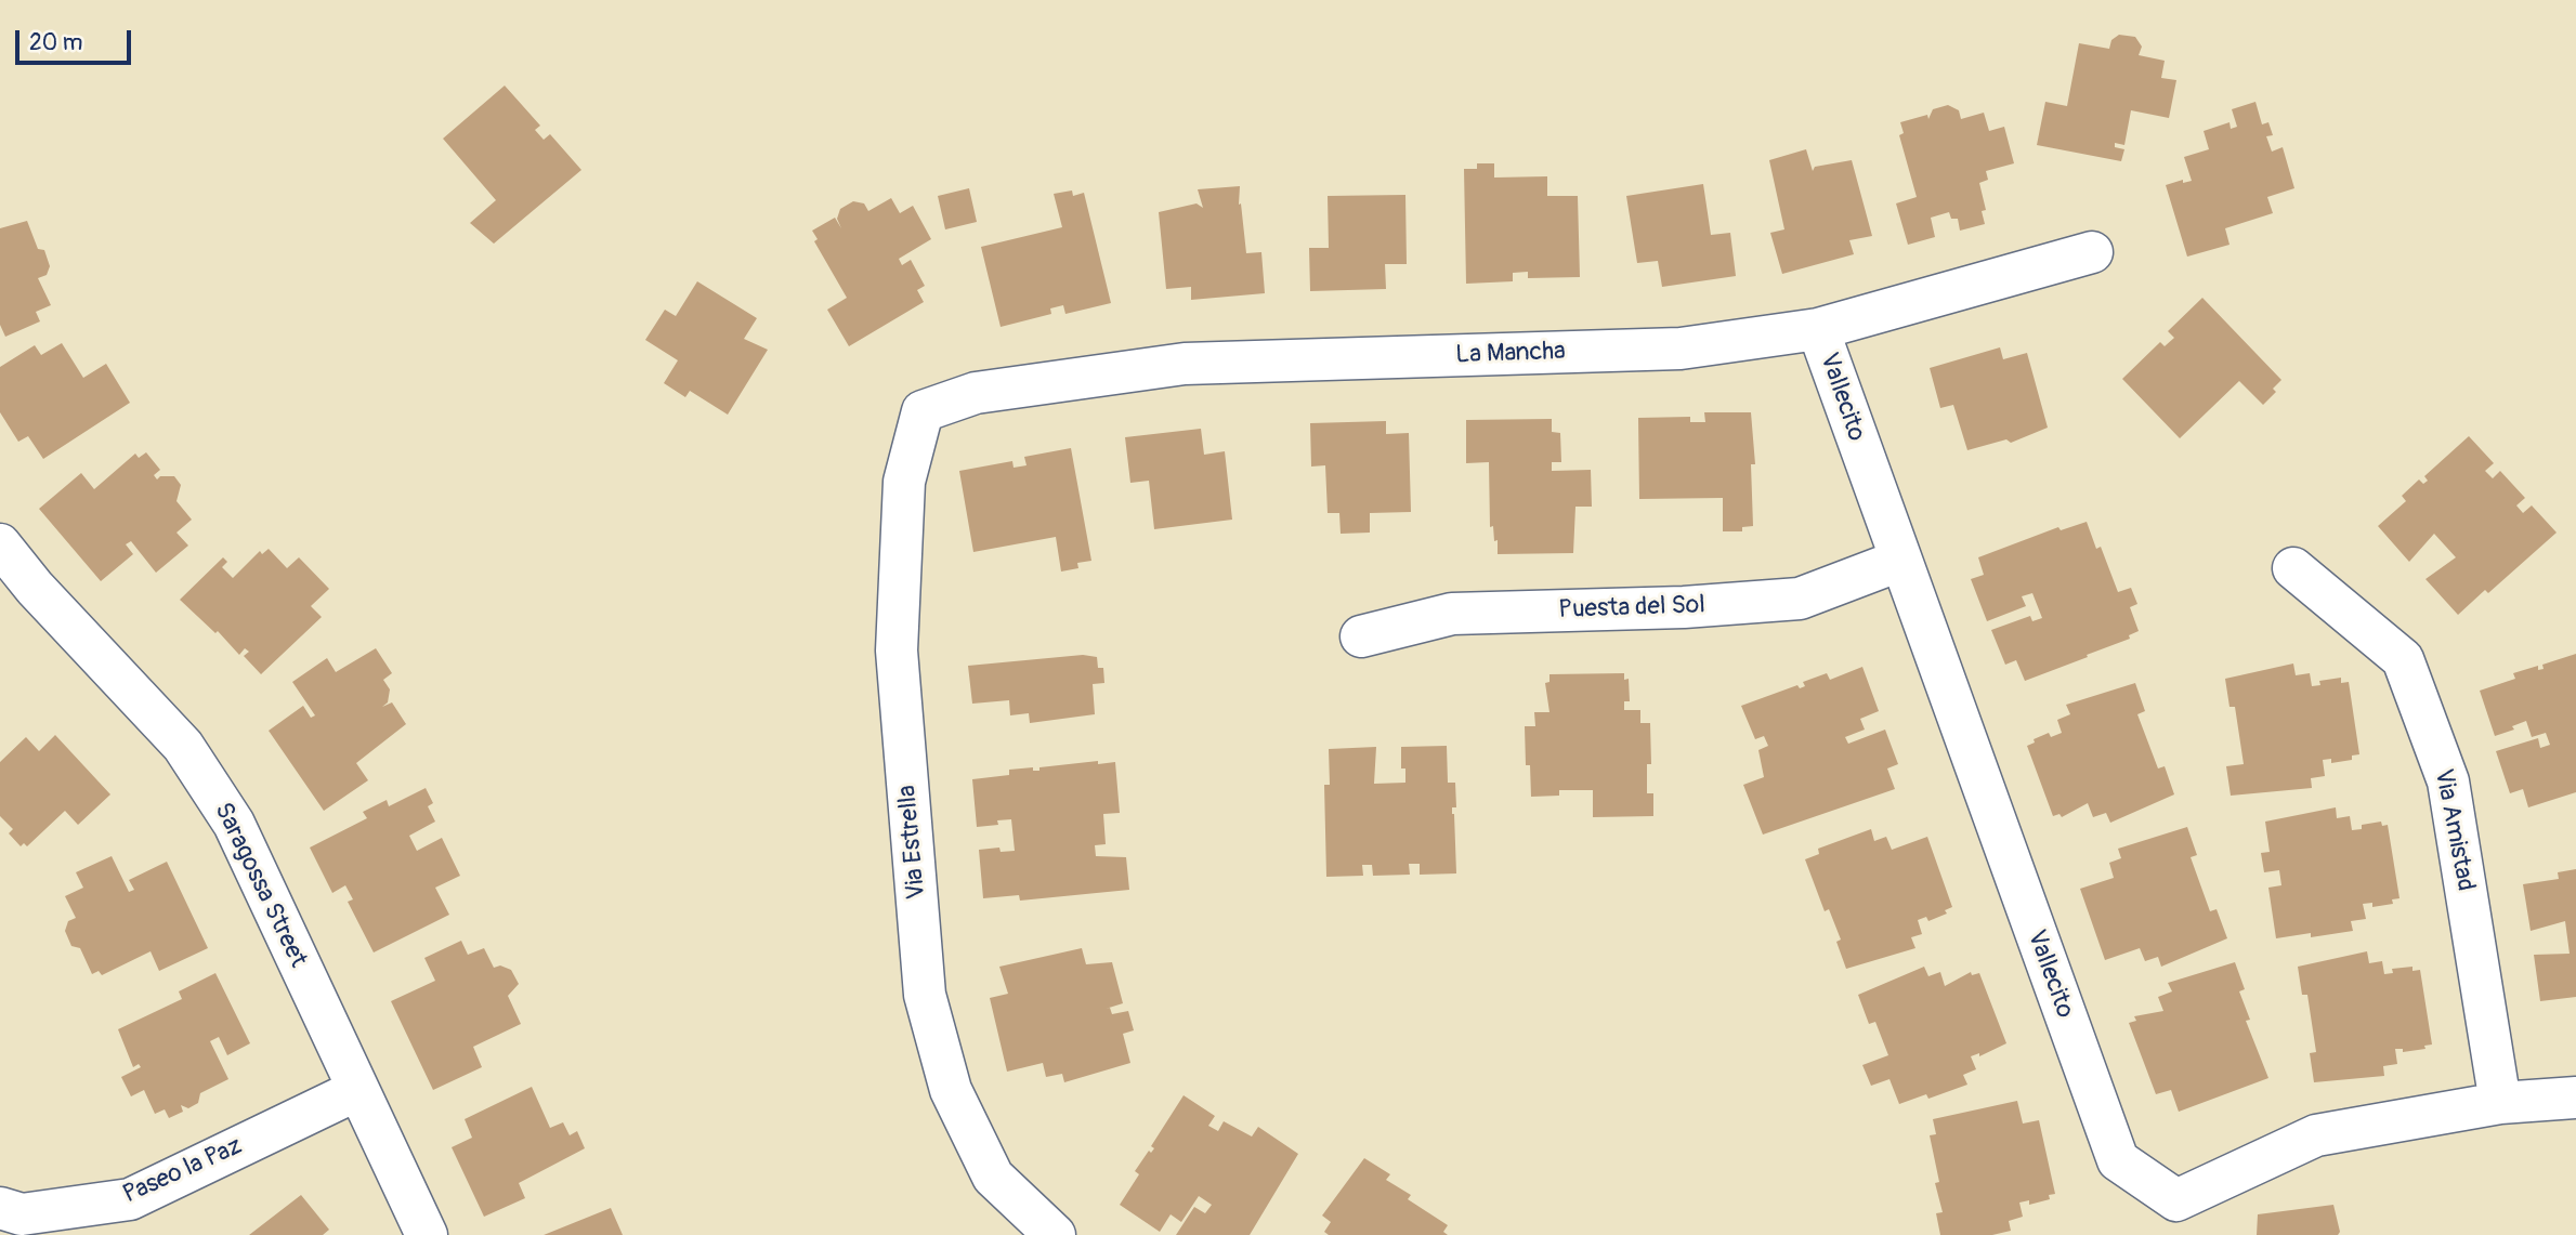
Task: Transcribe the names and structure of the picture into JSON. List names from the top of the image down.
{
  "streets": {
    "street": [
      "La Mancha",
      "Vallecito",
      "Puesta del Sol",
      "Via Amistad",
      "Via Estrella",
      "Saragossa Street",
      "Paseo la Paz"
    ]
  },
  "crossings": [
    ["La Mancha", "Vallecito"],
    ["La Mancha", "Via Estrella"],
    ["Vallecito", "Puesta del Sol"],
    ["Vallecito", "Via Amistad"],
    ["Saragossa Street", "Paseo la Paz"]
  ],
  "scale_bar": "20 m"
}
